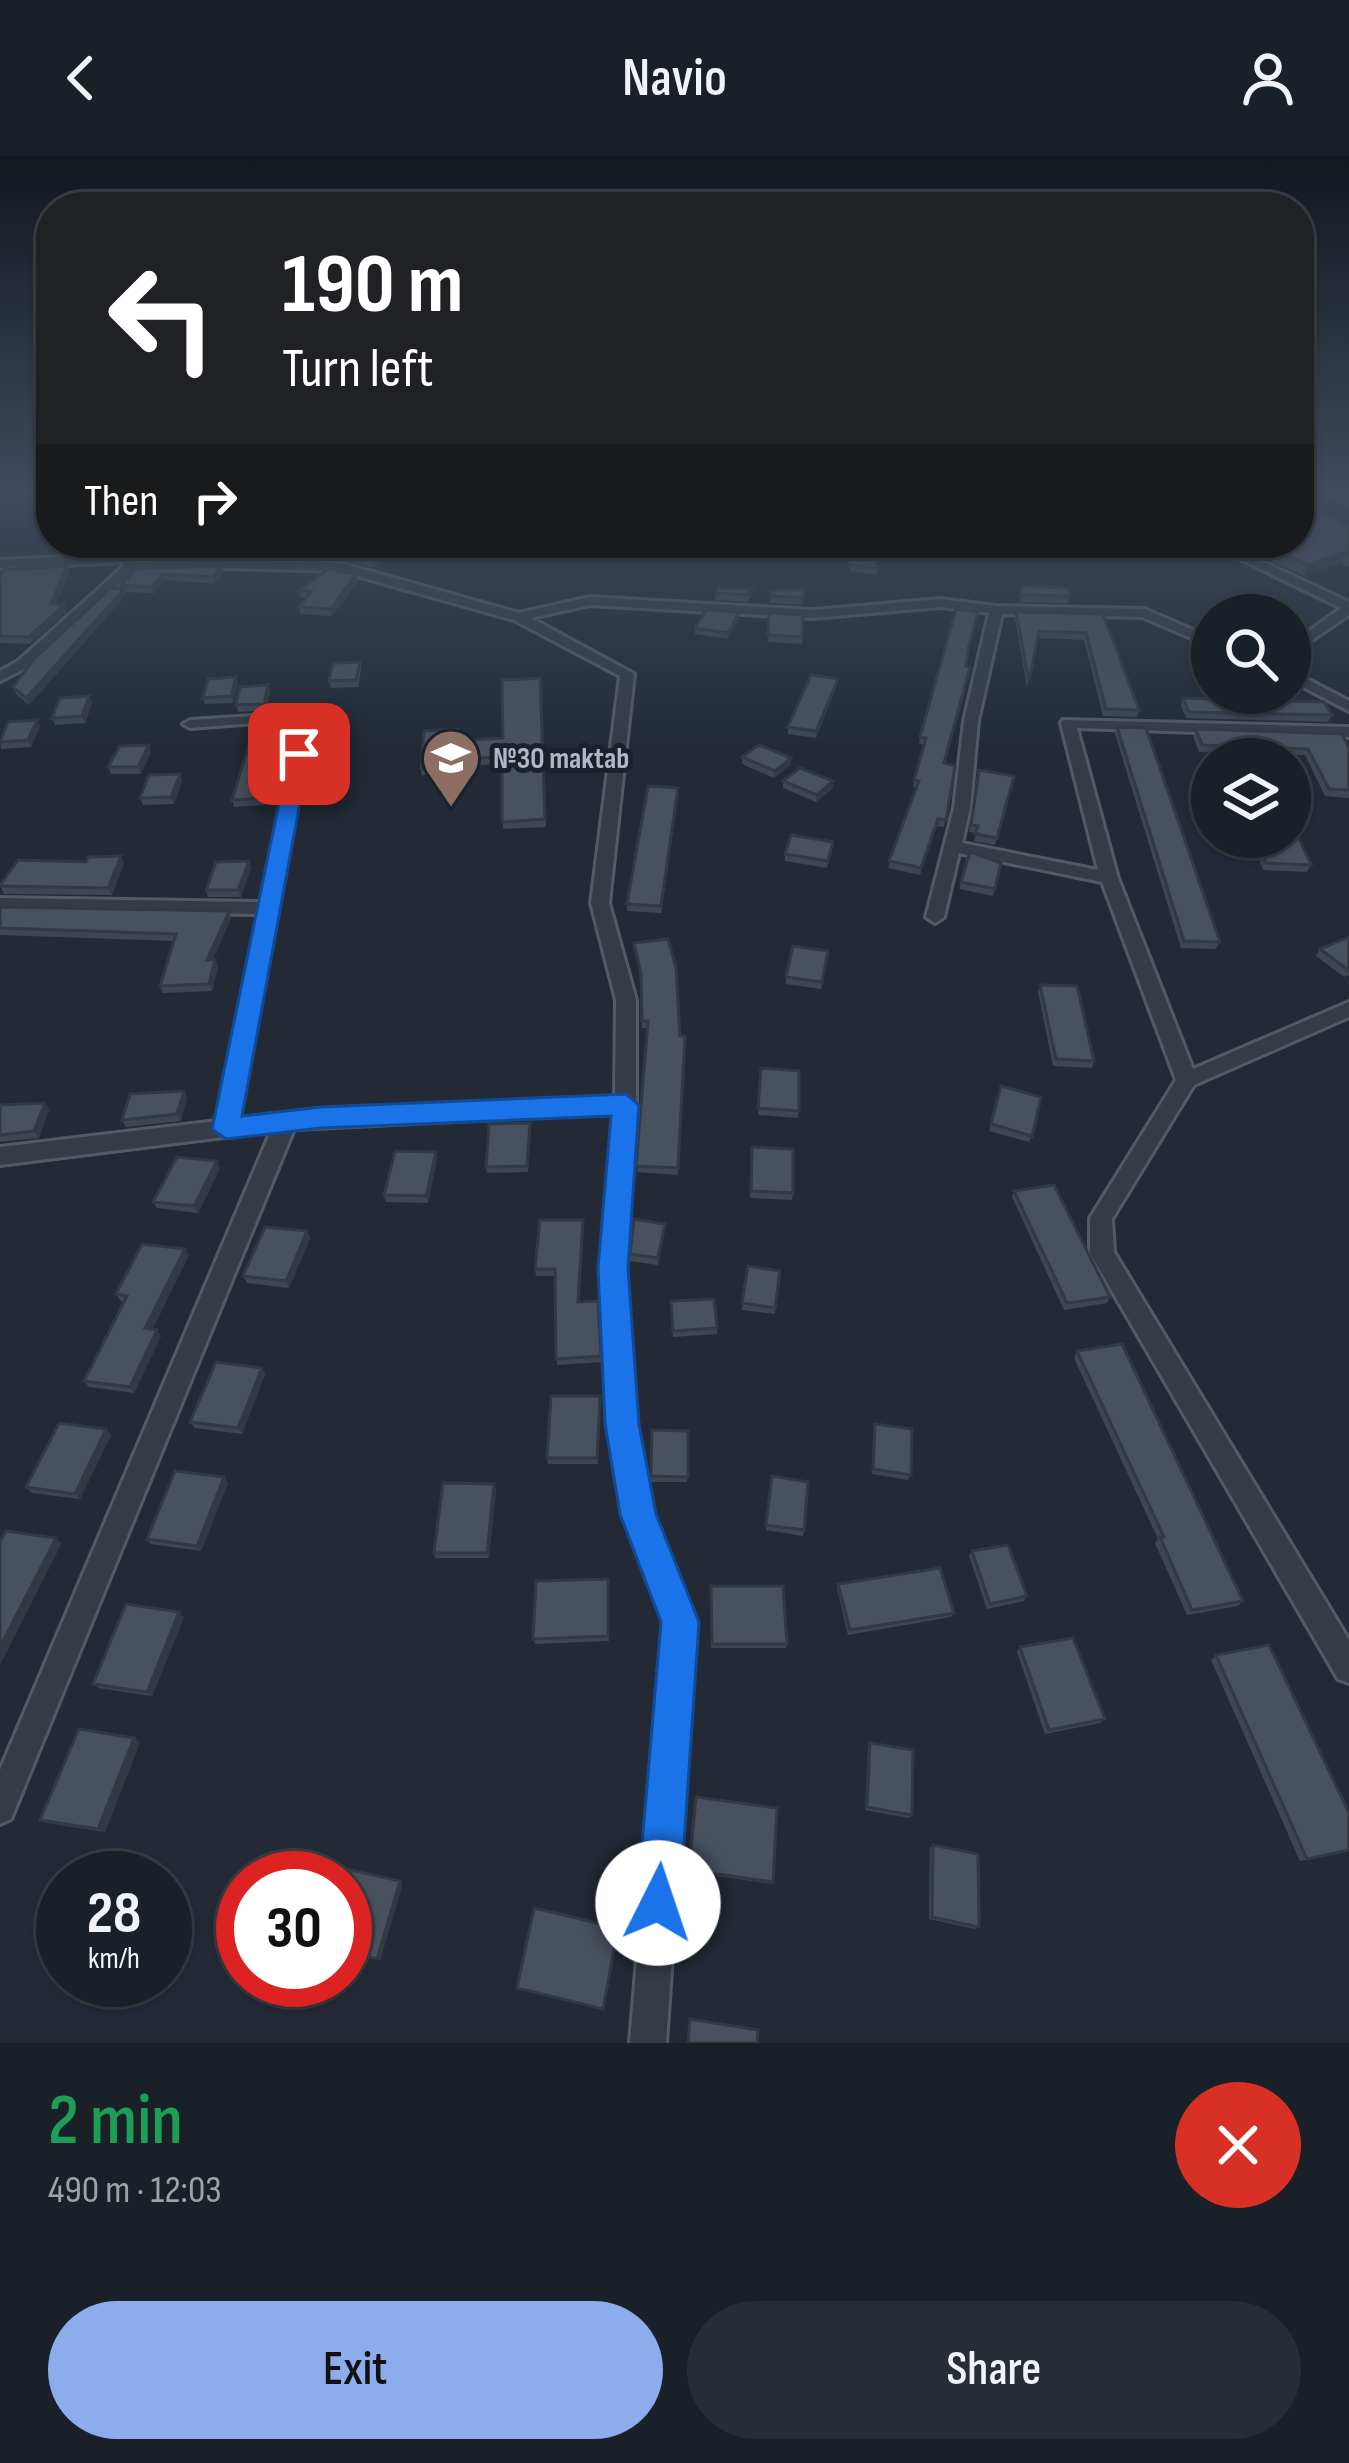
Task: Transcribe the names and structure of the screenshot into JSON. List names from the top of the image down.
{
  "places": {
    "school or university": ["№30 maktab"]
  },
  "page": {
    "header": "Navio",
    "turn": ["190 m", "Turn left"],
    "then": "Then",
    "speed": "28 km/h",
    "limit": "30",
    "heading": ["2 min", "490 m · 12:03"],
    "buttons": ["Exit", "Share"]
  }
}
